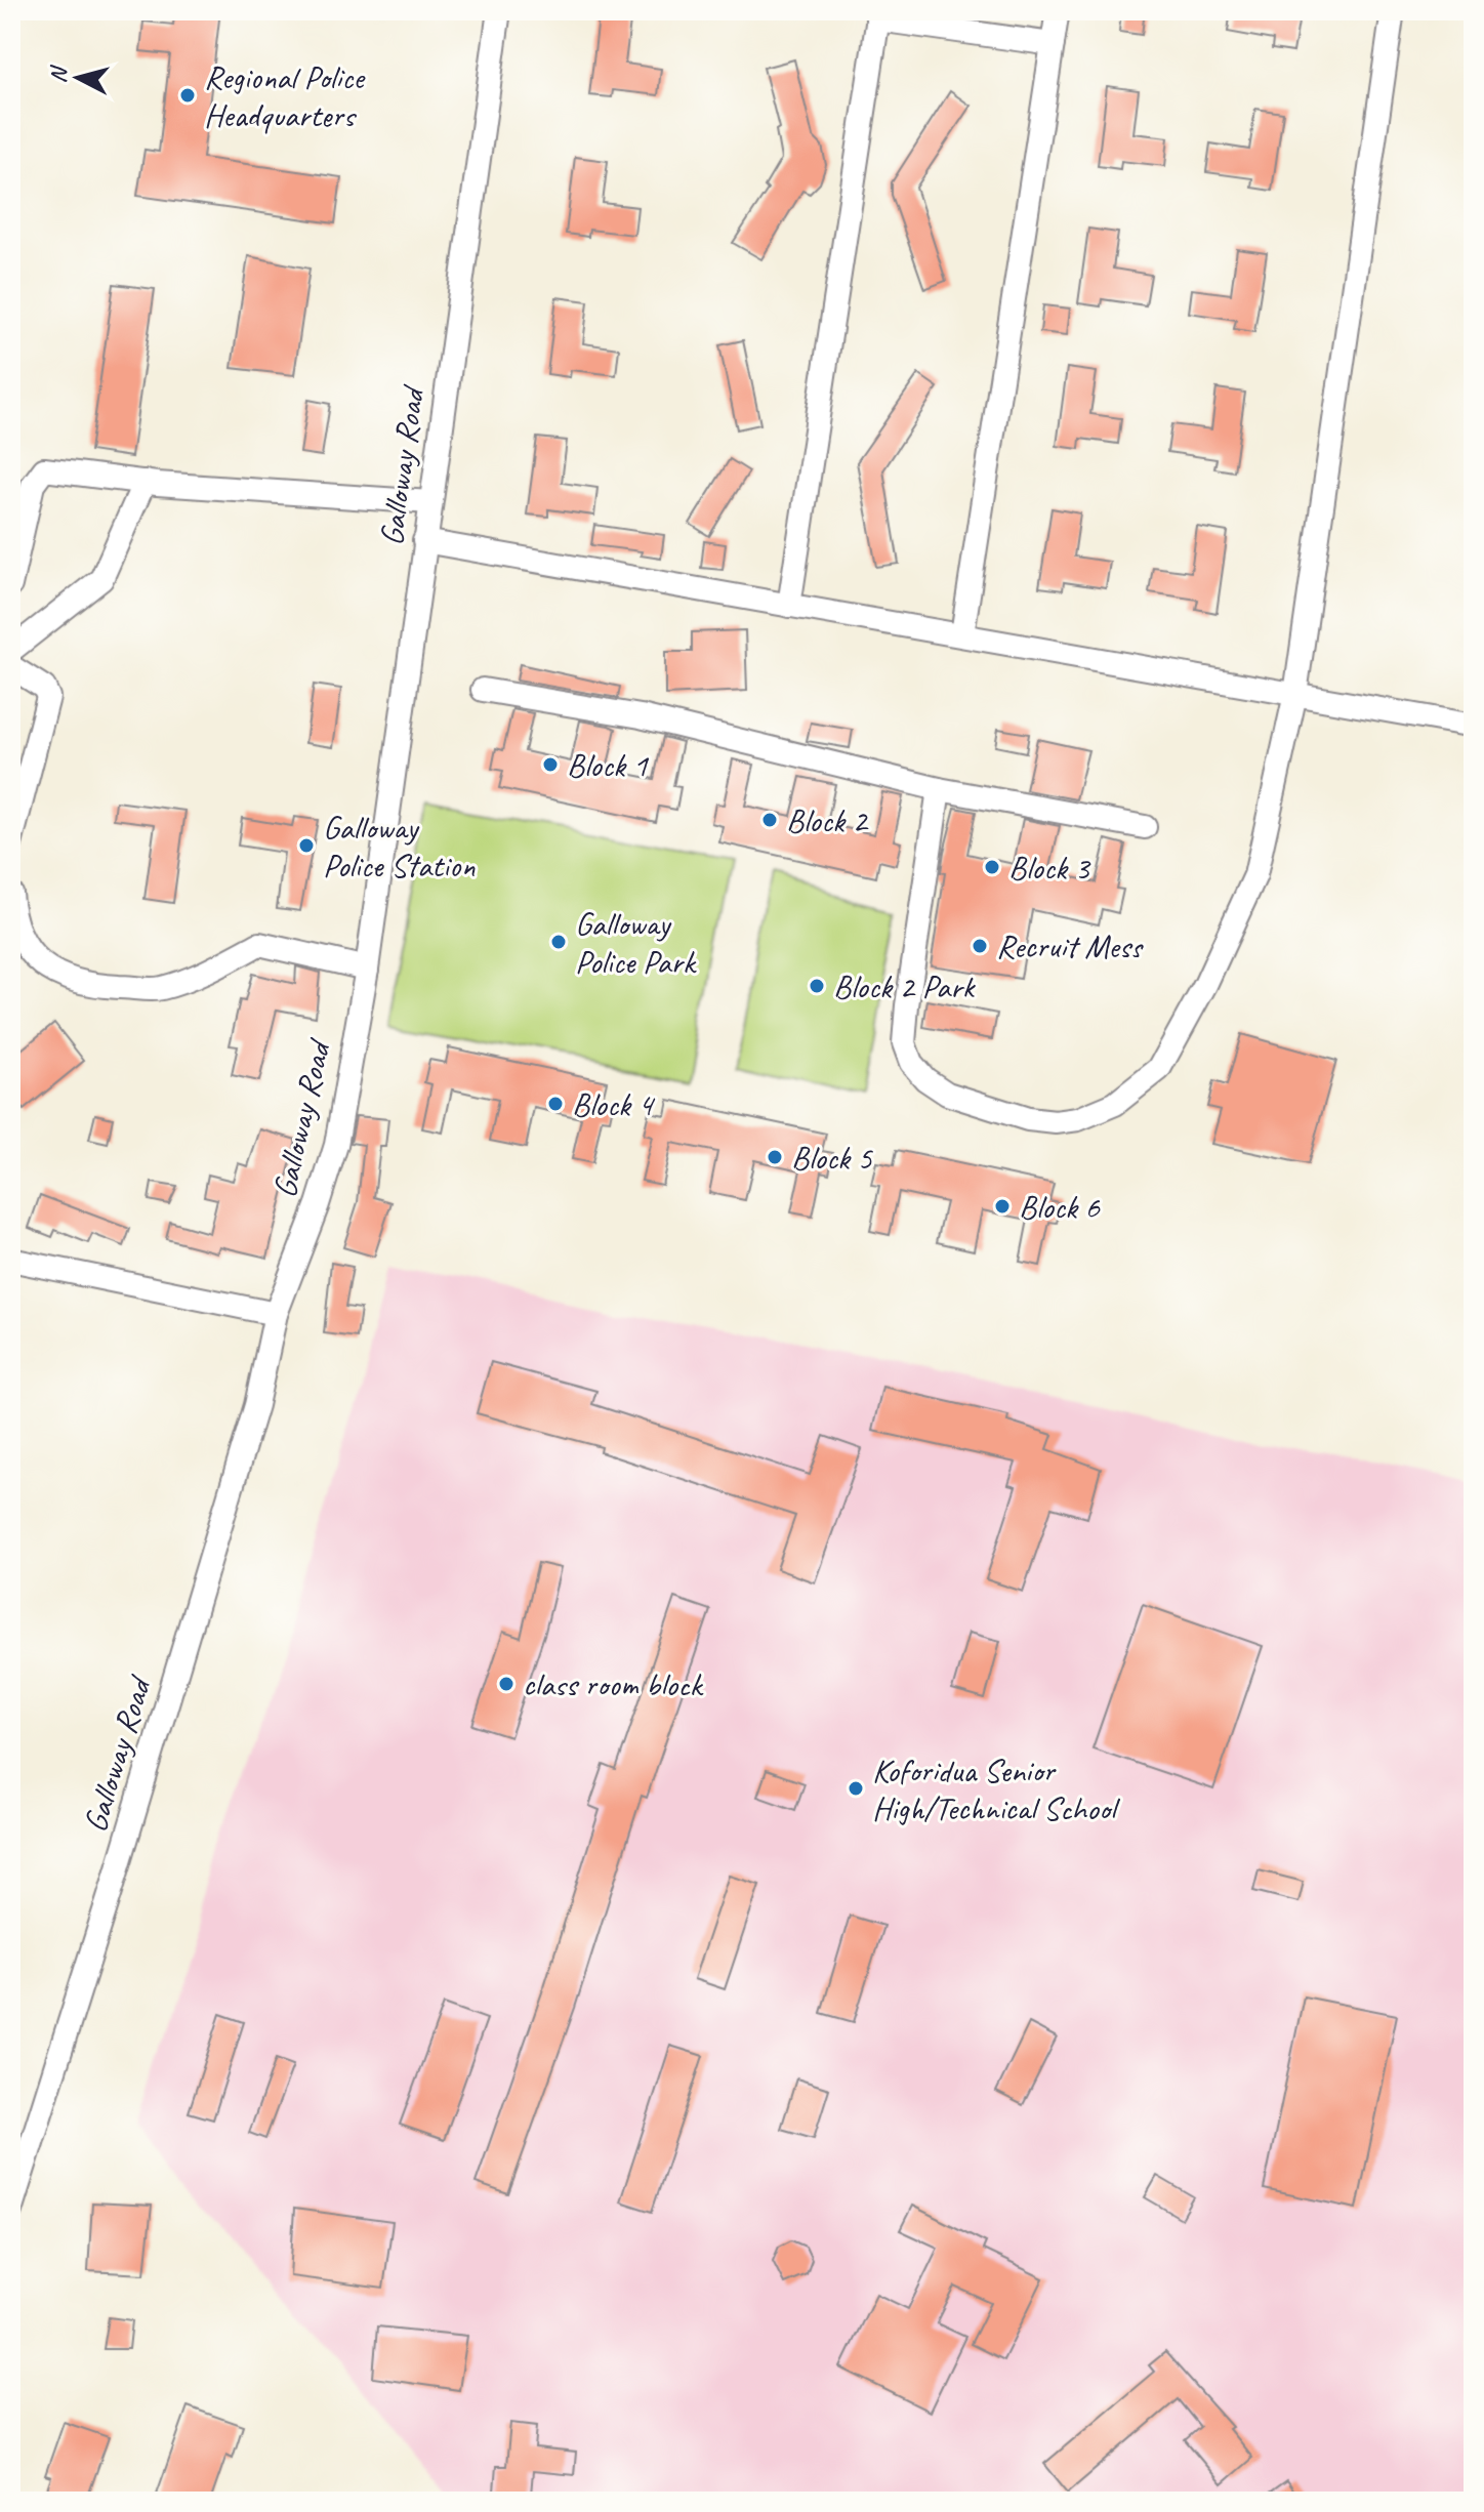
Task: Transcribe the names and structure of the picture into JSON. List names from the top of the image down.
{
  "streets": {
    "street": ["Galloway Road"]
  },
  "places": [
    "Regional Police Headquarters",
    "Block 1",
    "Block 2",
    "Galloway Police Station",
    "Block 3",
    "Galloway Police Park",
    "Recruit Mess",
    "Block 2 Park",
    "Block 4",
    "Block 5",
    "Block 6",
    "class room block",
    "Koforidua Senior High/Technical School"
  ],
  "north": "left"
}
